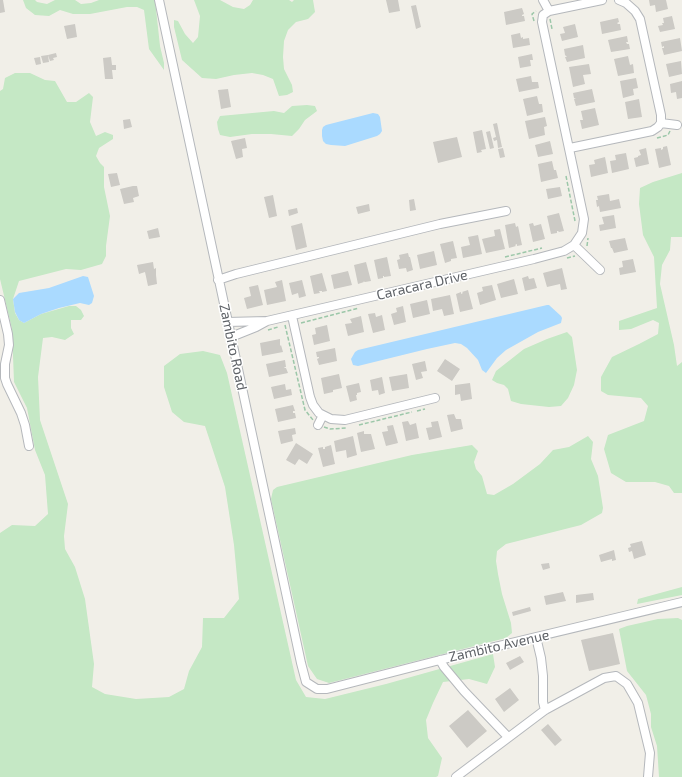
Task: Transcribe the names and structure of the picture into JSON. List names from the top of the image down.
{
  "streets": {
    "street": ["Caracara Drive", "Zambito Road", "Zambito Avenue"]
  },
  "crossings": [
    ["Caracara Drive", "Zambito Road"],
    ["Zambito Road", "Zambito Avenue"]
  ]
}
